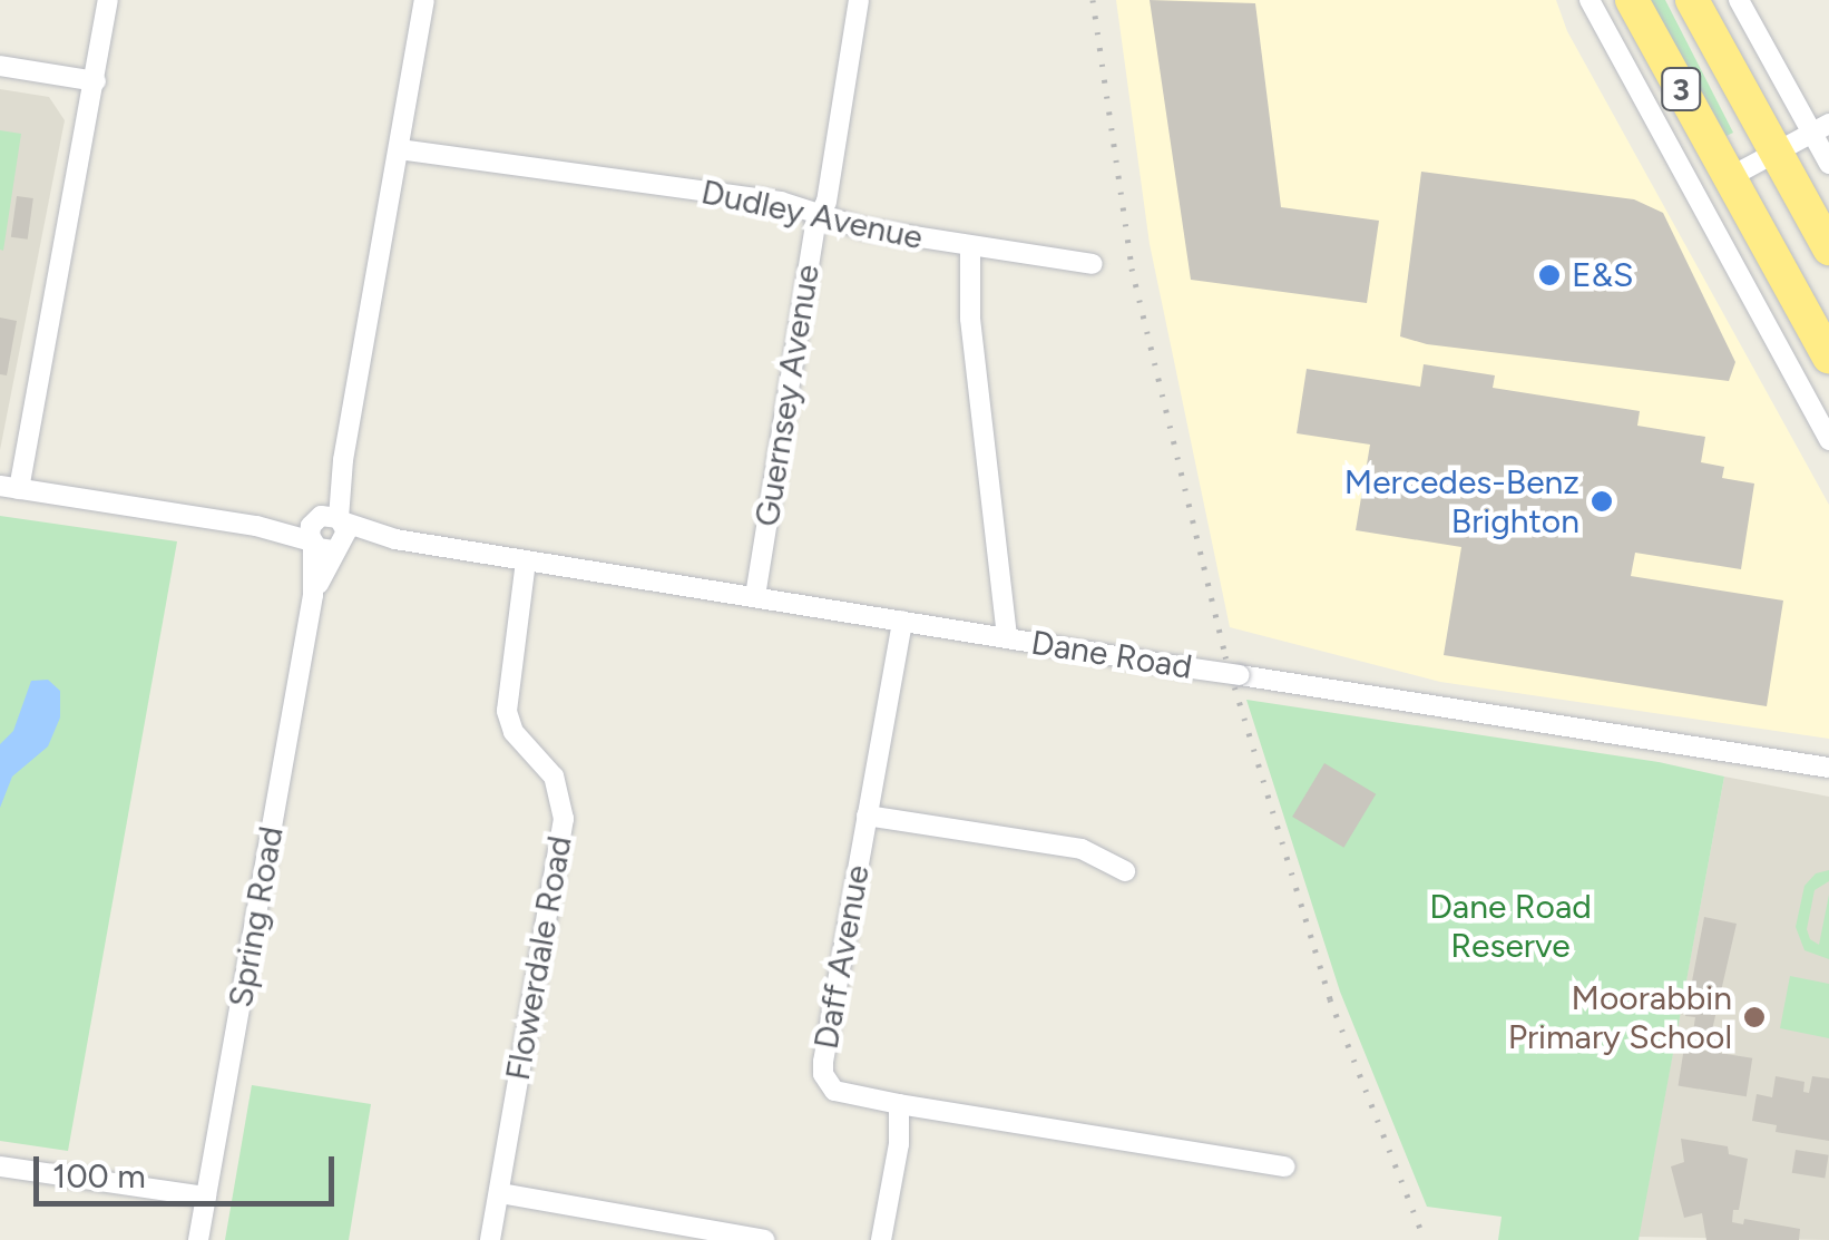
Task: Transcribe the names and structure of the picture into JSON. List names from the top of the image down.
{
  "streets": {
    "highway": ["3"],
    "street": [
      "Dudley Avenue",
      "Guernsey Avenue",
      "Dane Road",
      "Spring Road",
      "Daff Avenue",
      "Flowerdale Road"
    ]
  },
  "crossings": [
    ["Dudley Avenue", "Guernsey Avenue"],
    ["Dudley Avenue", "Spring Road"],
    ["Guernsey Avenue", "Dane Road"],
    ["Dane Road", "Spring Road"],
    ["Dane Road", "Daff Avenue"],
    ["Dane Road", "Flowerdale Road"]
  ],
  "parks": ["Dane Road Reserve"],
  "places": ["E&S", "Mercedes-Benz Brighton", "Moorabbin Primary School"],
  "scale_bar": "100 m"
}
